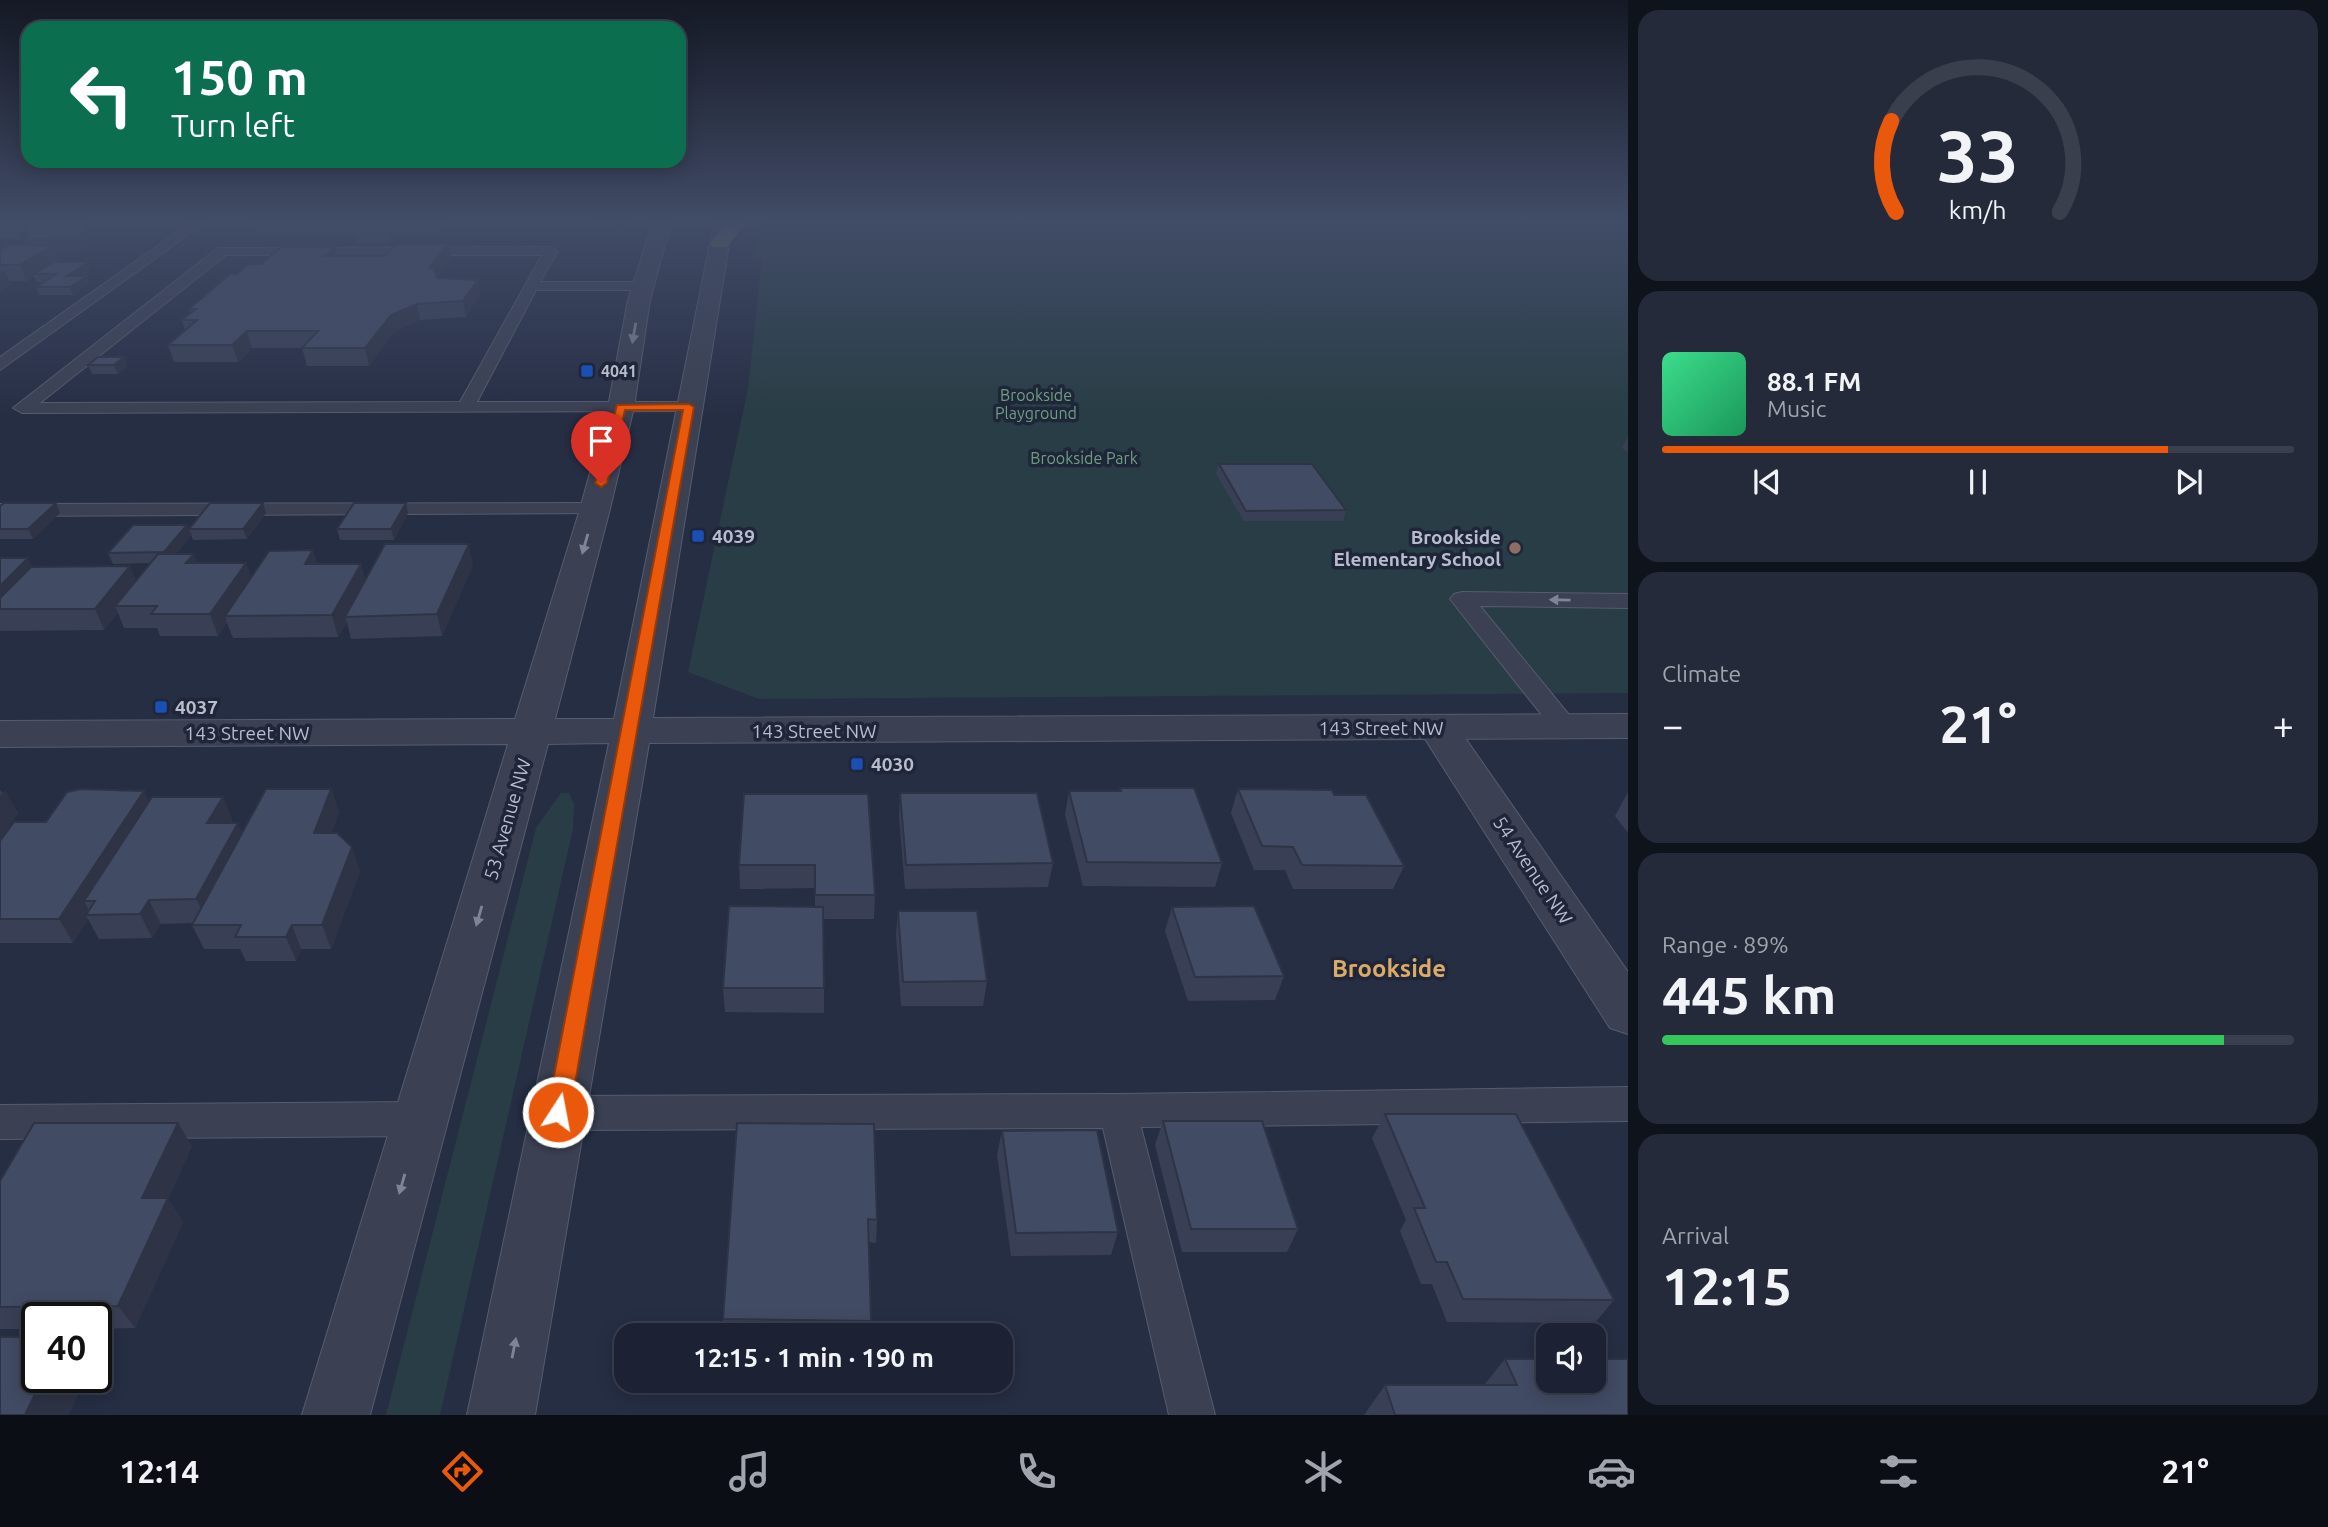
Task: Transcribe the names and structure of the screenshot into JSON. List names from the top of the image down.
{
  "streets": {
    "street": ["143 Street NW", "53 Avenue NW", "54 Avenue NW"]
  },
  "crossings": [
    ["143 Street NW", "53 Avenue NW"],
    ["143 Street NW", "54 Avenue NW"]
  ],
  "districts": ["Brookside"],
  "parks": ["Brookside Playground", "Brookside Park"],
  "places": {
    "transit": [
      "4041",
      "4039",
      "4037",
      "4030"
    ],
    "other": ["Brookside Elementary School"]
  },
  "page": {
    "turn": ["150 m", "Turn left"],
    "song": ["88.1 FM", "Music"],
    "tile": [
      "Climate",
      ["Range · 89%", "445 km"],
      ["Arrival", "12:15"]
    ],
    "heat": ["−", "21°", "+"],
    "limit": "40",
    "trip": "12:15 · 1 min · 190 m",
    "tabs": ["12:14", "21°"],
    "gauge": ["33", "km/h"]
  }
}
